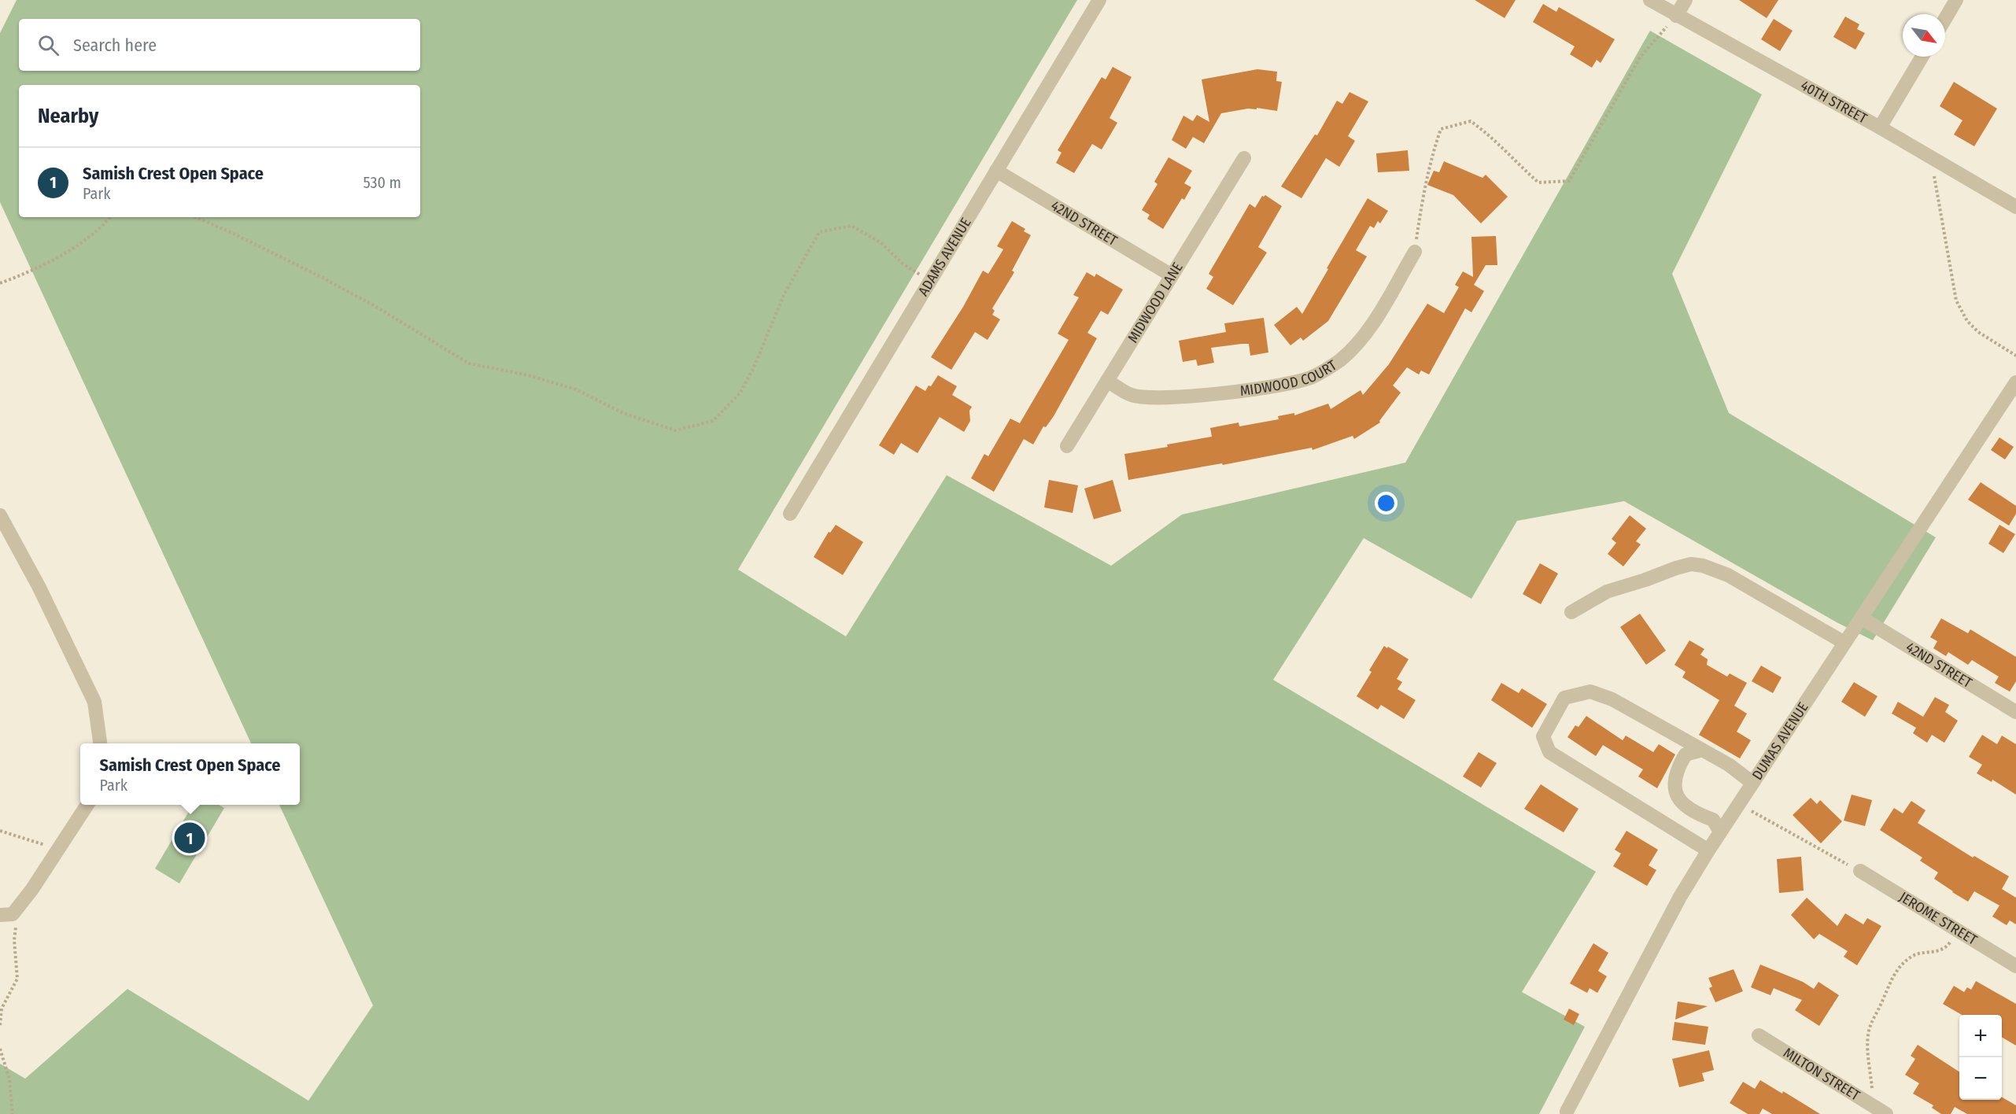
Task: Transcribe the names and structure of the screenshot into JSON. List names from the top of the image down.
{
  "streets": {
    "street": [
      "40TH STREET",
      "42ND STREET",
      "ADAMS AVENUE",
      "MIDWOOD LANE",
      "MIDWOOD COURT",
      "DUMAS AVENUE",
      "JEROME STREET",
      "MILTON STREET"
    ]
  },
  "crossings": [
    ["42ND STREET", "ADAMS AVENUE"],
    ["42ND STREET", "MIDWOOD LANE"],
    ["42ND STREET", "DUMAS AVENUE"],
    ["MIDWOOD LANE", "MIDWOOD COURT"]
  ],
  "north": "bottom right",
  "page": {
    "search": "Search here",
    "heading": "Nearby",
    "list": [
      {
        "mark": "1",
        "name": "Samish Crest Open Space",
        "note": "Park",
        "value": "530 m"
      }
    ],
    "popup": ["Samish Crest Open Space", "Park"],
    "pins": "1",
    "map_buttons": ["+", "−"]
  }
}
